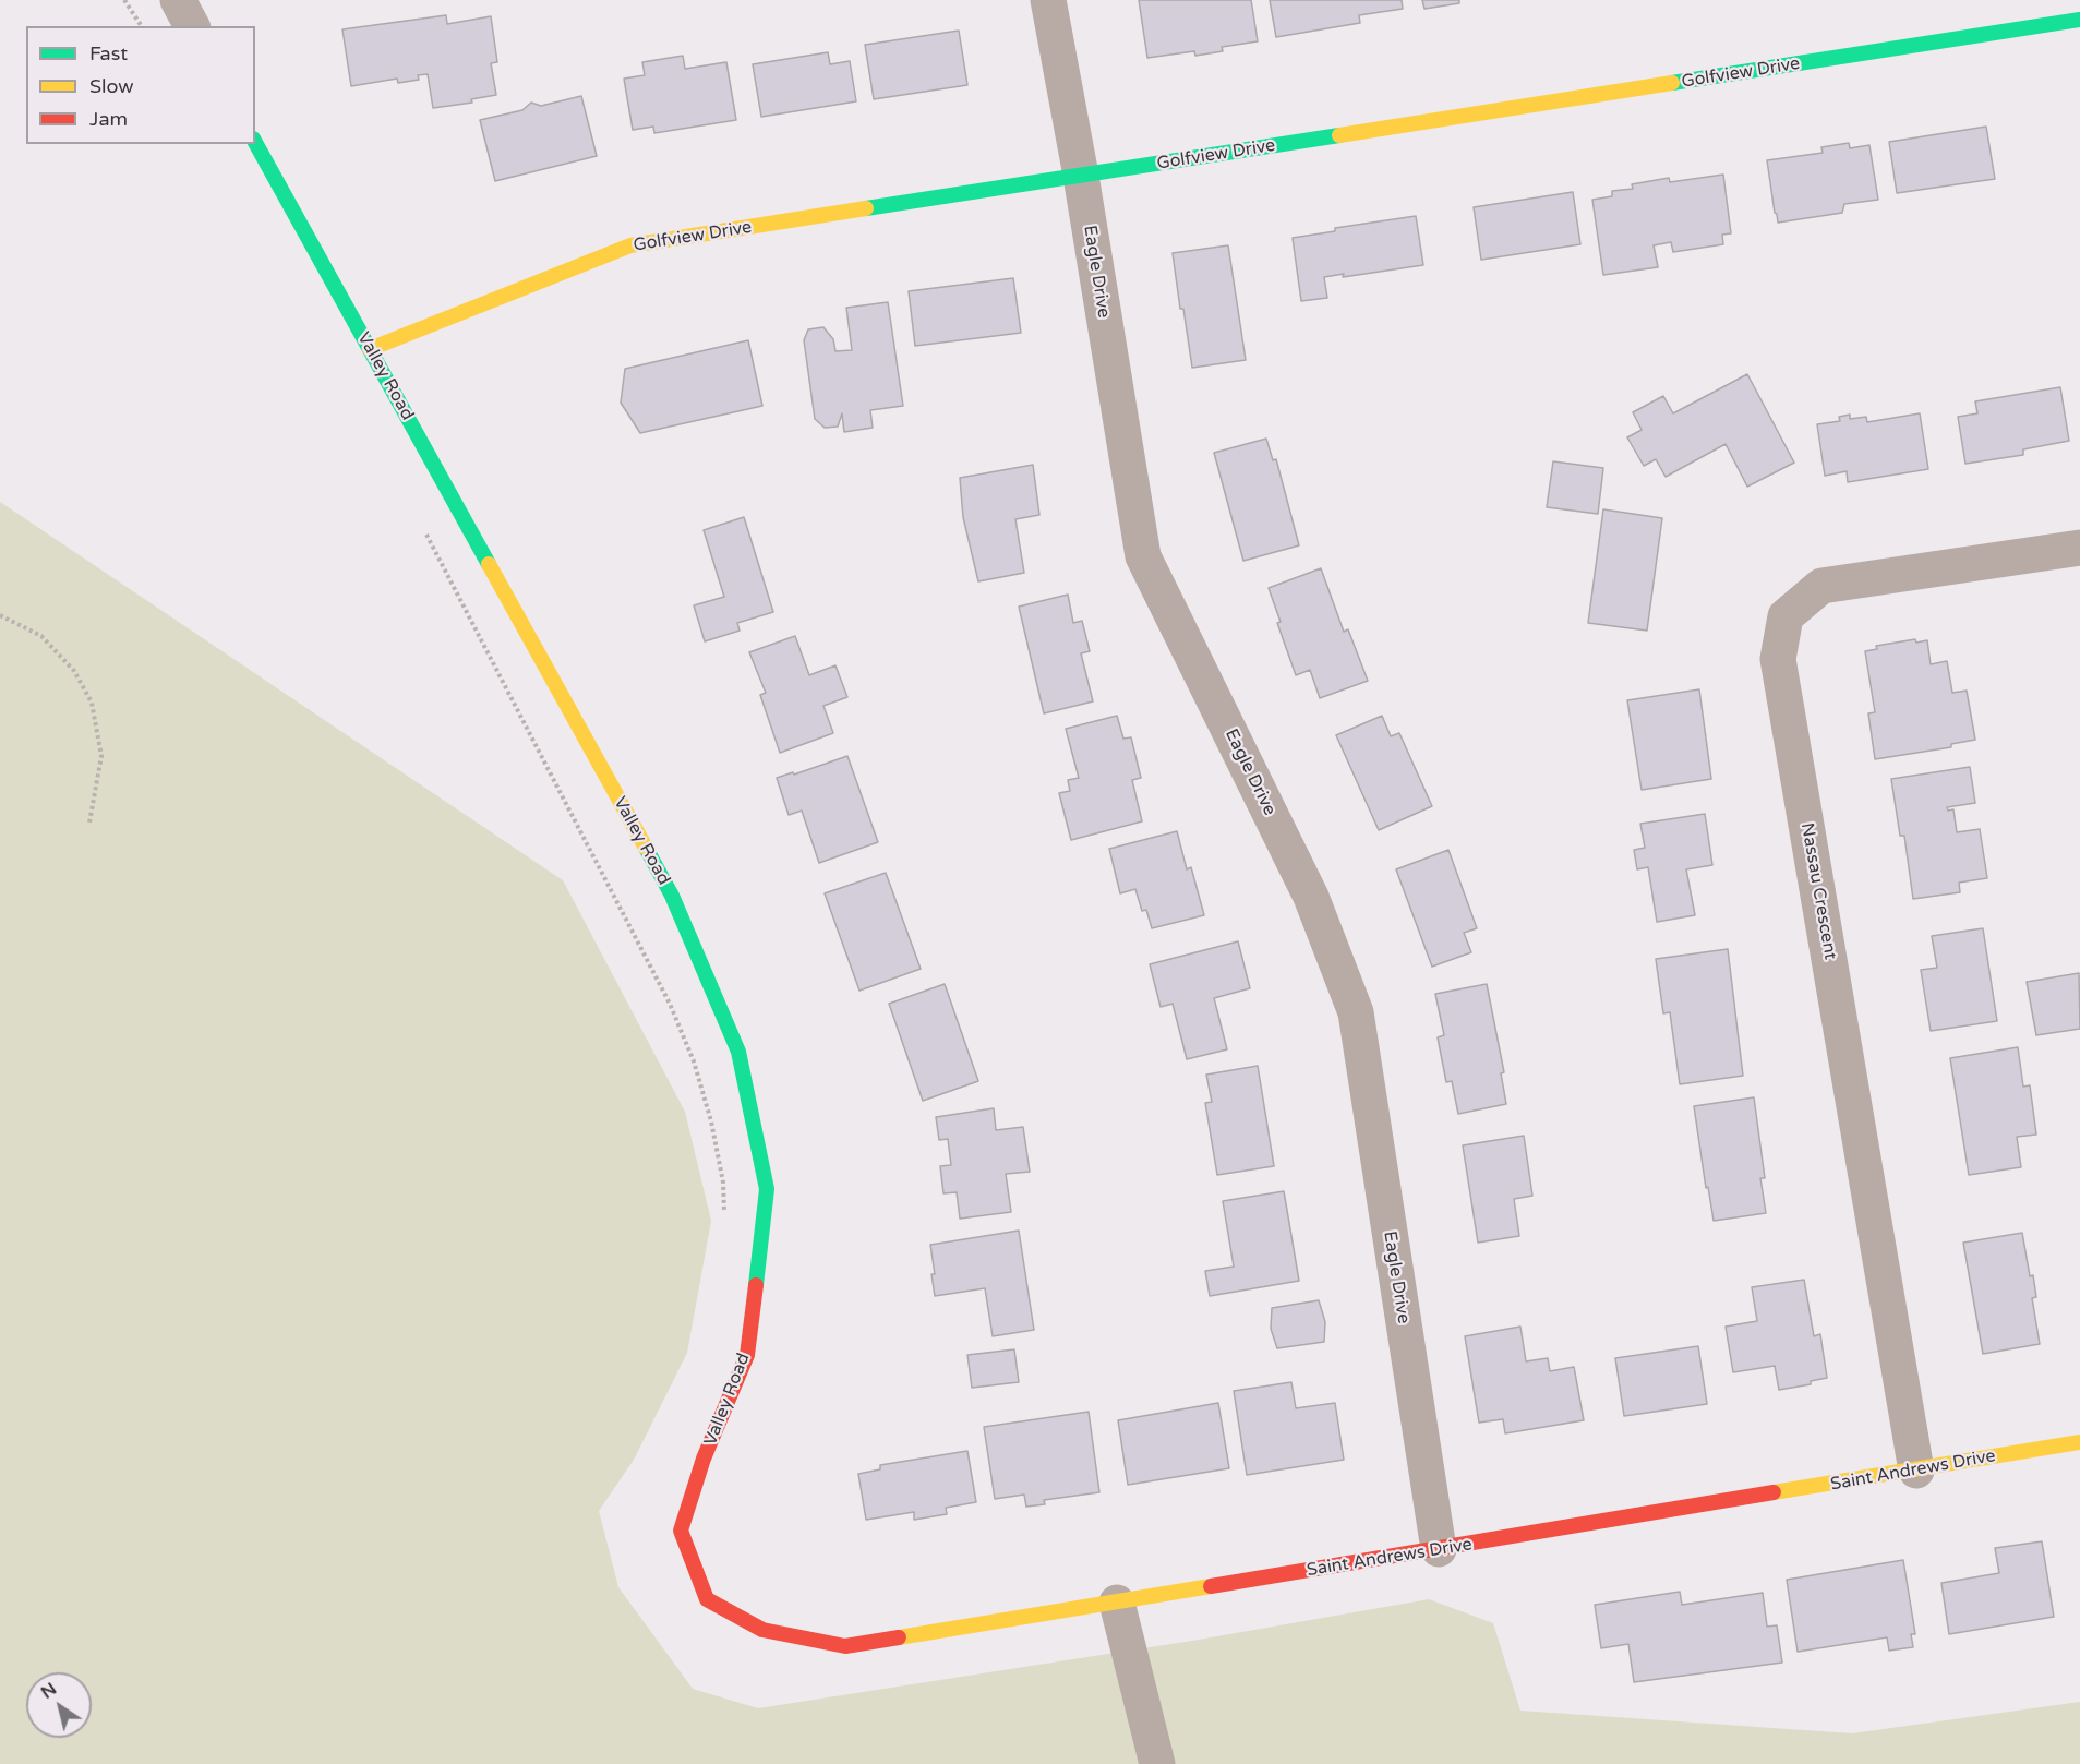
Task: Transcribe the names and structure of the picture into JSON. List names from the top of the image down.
{
  "streets": {
    "street": [
      "Golfview Drive",
      "Eagle Drive",
      "Valley Road",
      "Nassau Crescent",
      "Saint Andrews Drive"
    ]
  },
  "crossings": [
    ["Golfview Drive", "Eagle Drive"],
    ["Golfview Drive", "Valley Road"],
    ["Eagle Drive", "Saint Andrews Drive"],
    ["Valley Road", "Saint Andrews Drive"],
    ["Nassau Crescent", "Saint Andrews Drive"]
  ],
  "legend": ["Fast", "Slow", "Jam"],
  "north": "top left"
}
